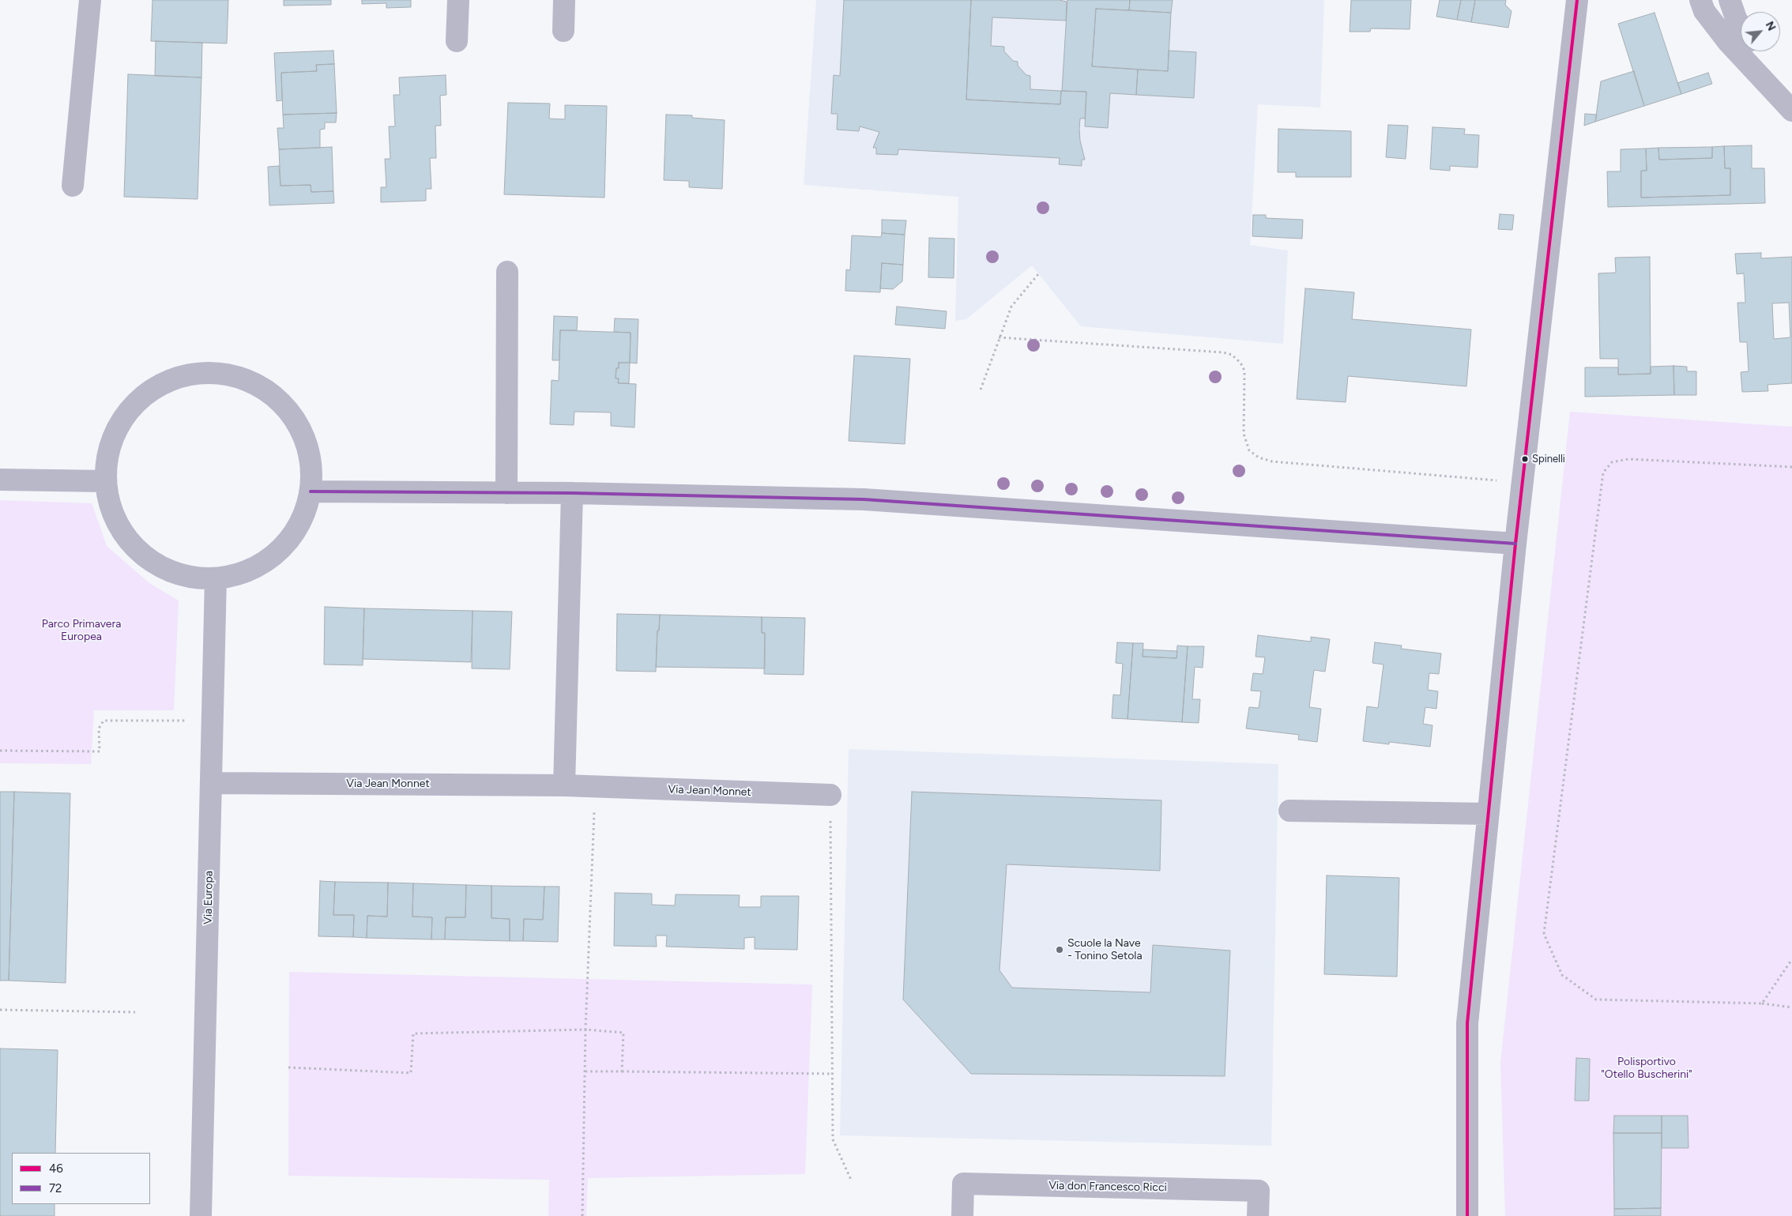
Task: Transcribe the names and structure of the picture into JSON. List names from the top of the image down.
{
  "streets": {
    "street": ["Via Jean Monnet", "Via Europa", "Via don Francesco Ricci"]
  },
  "crossings": [
    ["Via Jean Monnet", "Via Europa"]
  ],
  "parks": ["Parco Primavera Europea", "Polisportivo \"Otello Buscherini\""],
  "places": ["Spinelli", "Scuole la Nave - Tonino Setola"],
  "lines": ["transit line 46", "transit line 72"],
  "legend": ["46", "72"],
  "north": "top right"
}
